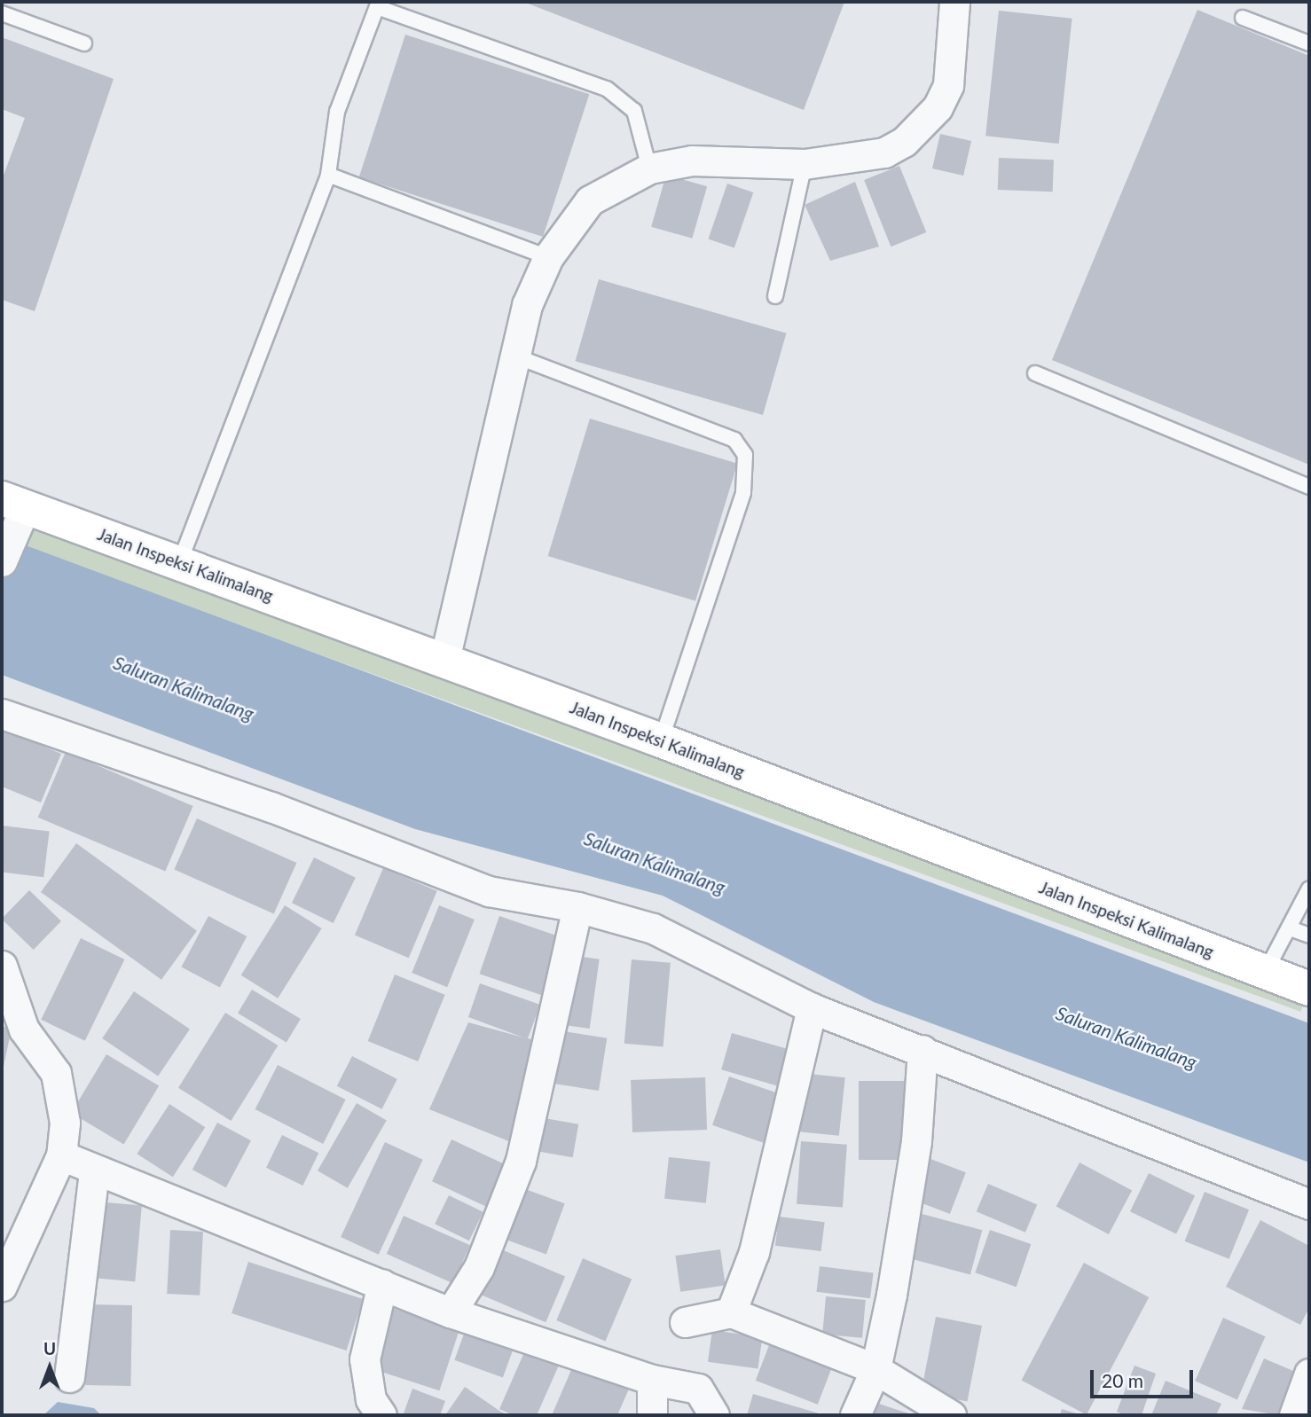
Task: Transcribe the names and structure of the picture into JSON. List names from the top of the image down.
{
  "streets": {
    "main road": ["Jalan Inspeksi Kalimalang"]
  },
  "water": ["Saluran Kalimalang"],
  "scale_bar": "20 m",
  "north": "top"
}
